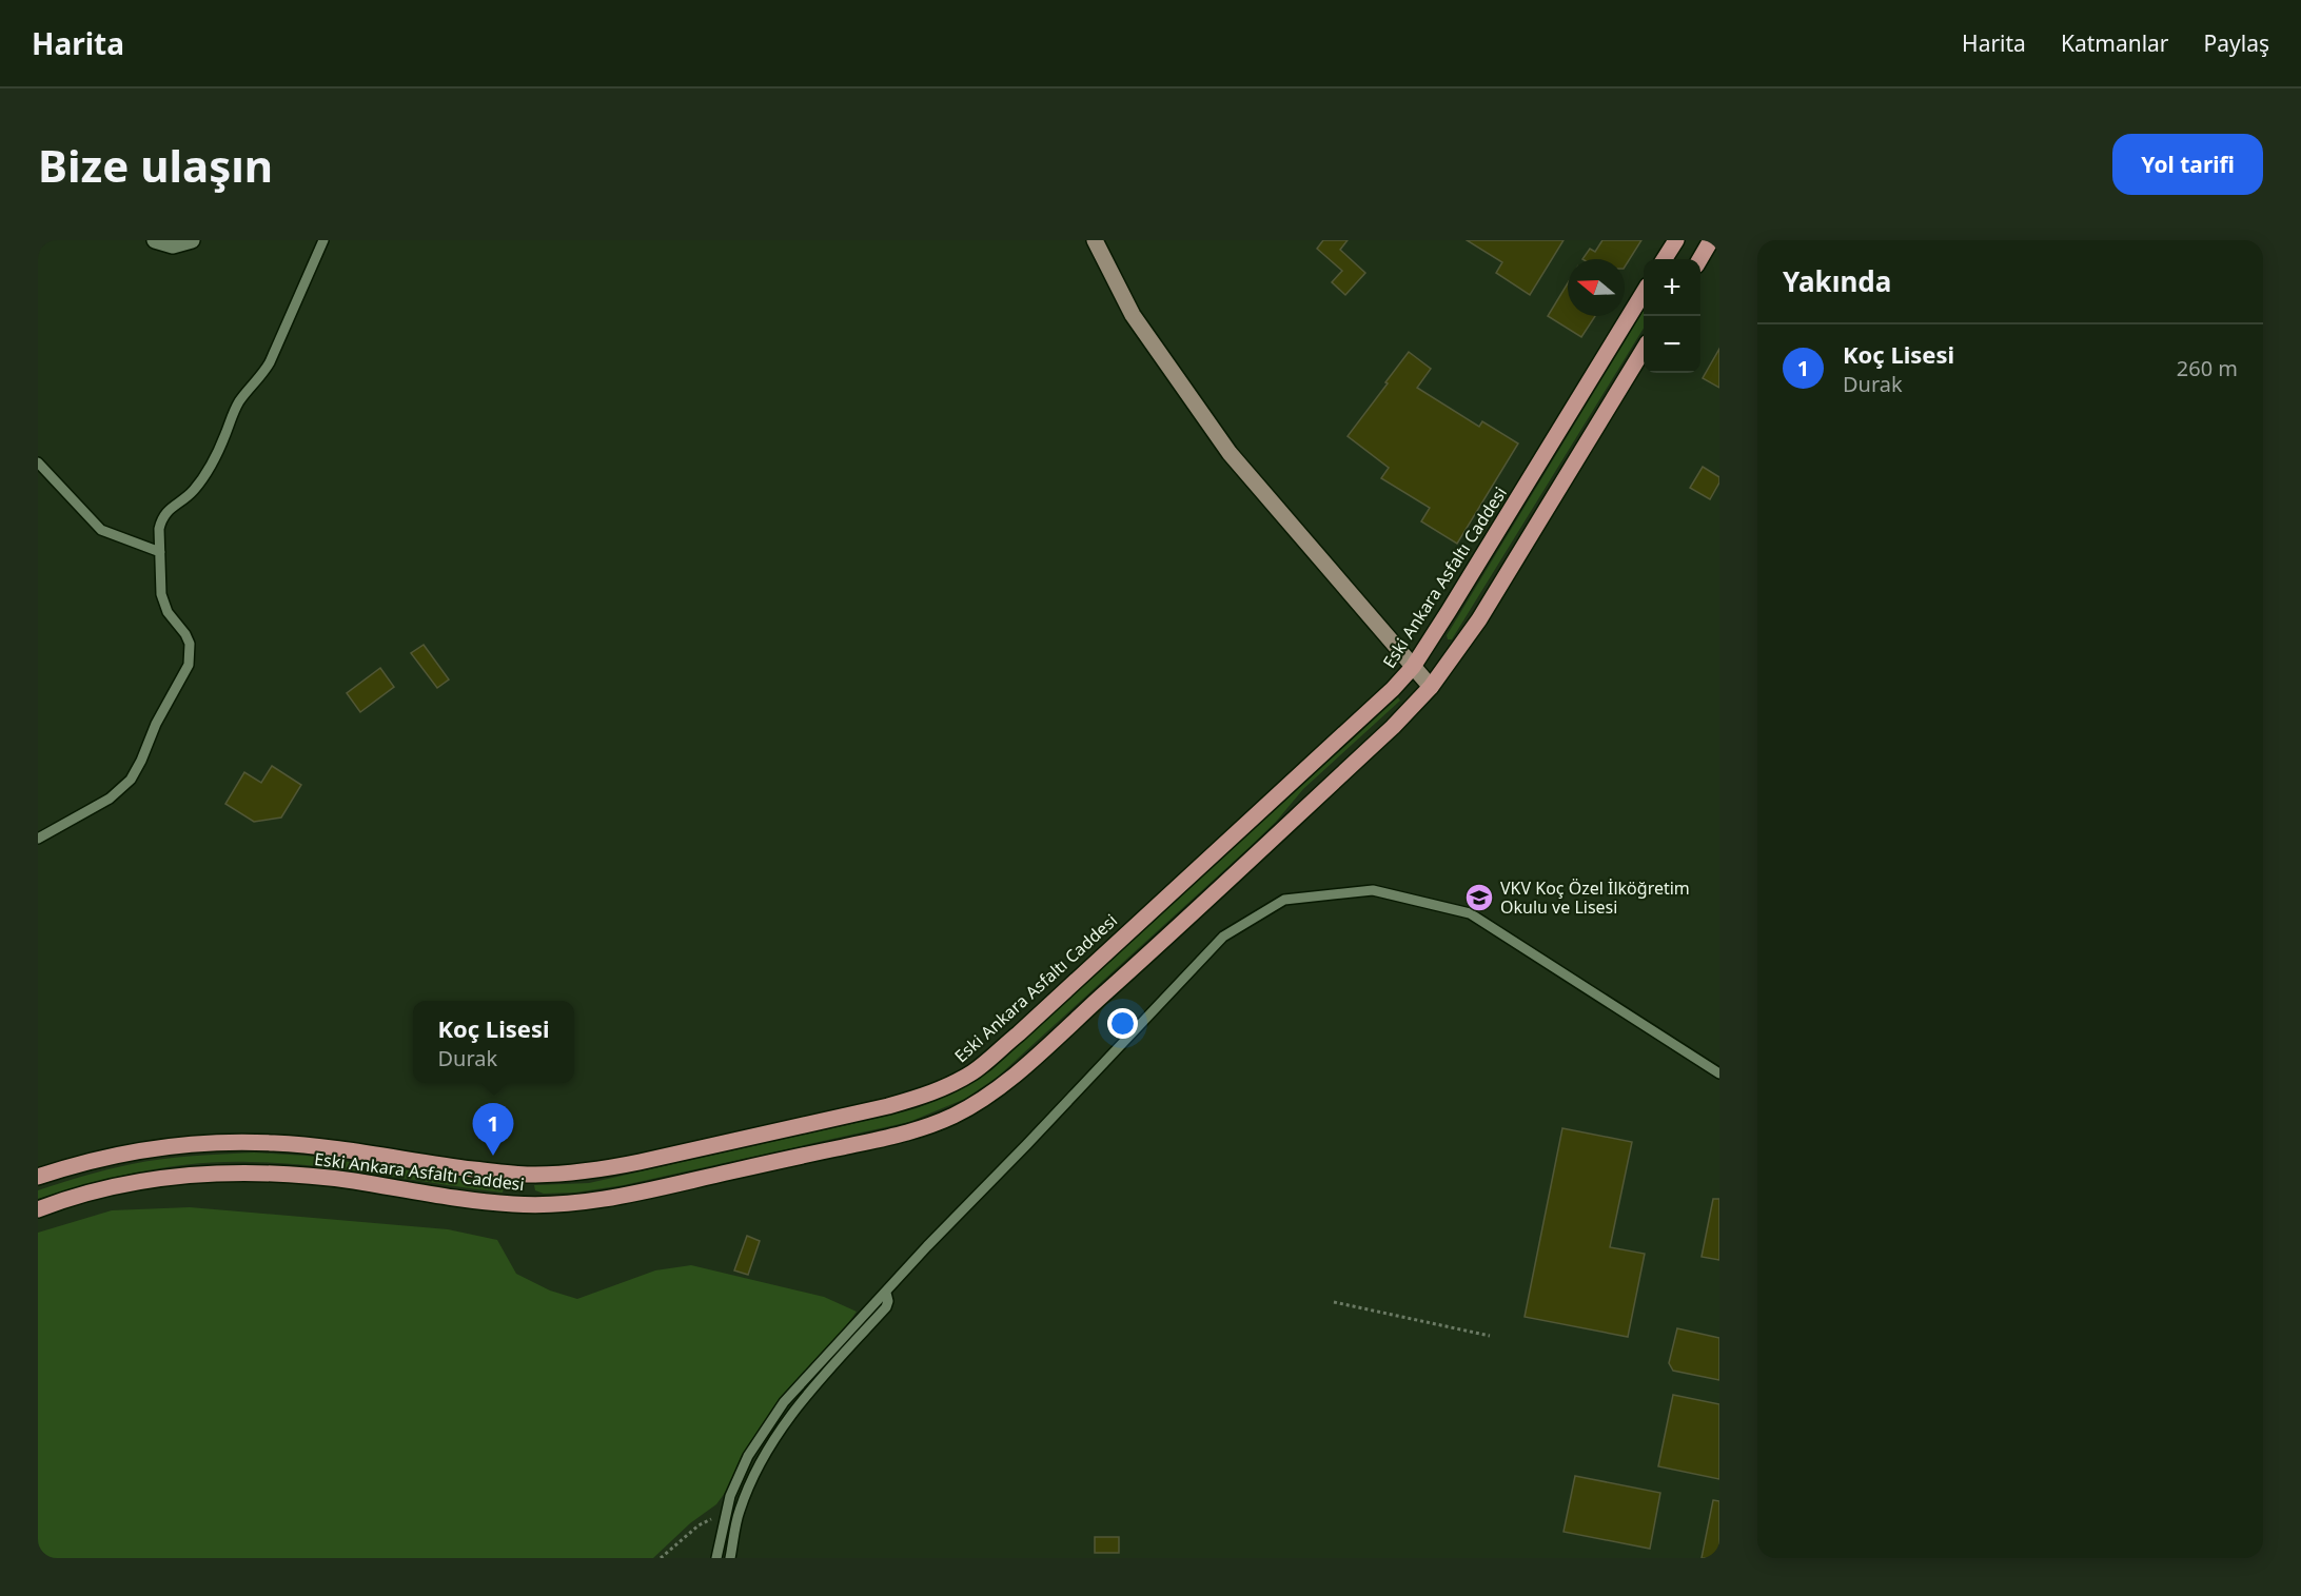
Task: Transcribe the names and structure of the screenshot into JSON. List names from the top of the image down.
{
  "streets": {
    "main road": ["Eski Ankara Asfaltı Caddesi"]
  },
  "places": {
    "school or university": ["VKV Koç Özel İlköğretim Okulu ve Lisesi"]
  },
  "north": "left",
  "page": {
    "header": "Harita",
    "nav": ["Harita", "Katmanlar", "Paylaş"],
    "buttons": "Yol tarifi",
    "title": "Bize ulaşın",
    "heading": "Yakında",
    "map_buttons": ["+", "−"],
    "list": [
      {
        "mark": "1",
        "name": "Koç Lisesi",
        "note": "Durak",
        "value": "260 m"
      }
    ],
    "popup": ["Koç Lisesi", "Durak"],
    "pins": "1"
  }
}
